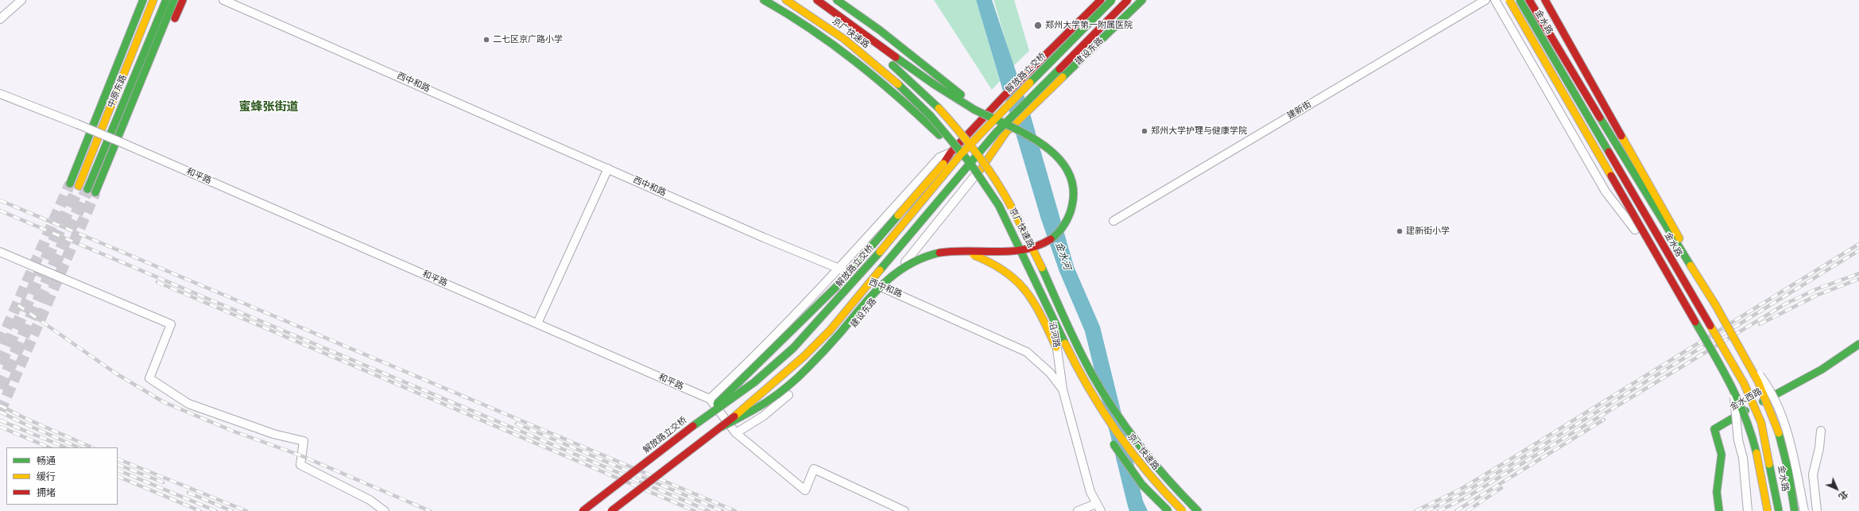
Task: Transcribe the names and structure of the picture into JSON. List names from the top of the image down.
{
  "streets": {
    "main road": [
      "金水路",
      "京广快速路",
      "建设东路",
      "解放路立交桥",
      "中原东路",
      "金水西路"
    ],
    "street": [
      "西中和路",
      "建新街",
      "和平路",
      "沿河路"
    ]
  },
  "crossings": [
    ["建设东路", "西中和路"],
    ["建设东路", "和平路"],
    ["建设东路", "沿河路"],
    ["西中和路", "沿河路"]
  ],
  "districts": ["蜜蜂张街道"],
  "water": ["金水河"],
  "places": [
    "郑州大学第一附属医院",
    "二七区京广路小学",
    "郑州大学护理与健康学院",
    "建新街小学"
  ],
  "legend": ["畅通", "缓行", "拥堵"],
  "north": "bottom right"
}
